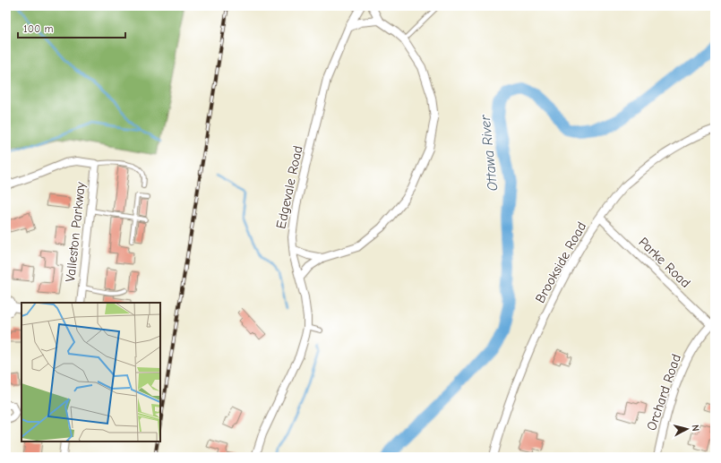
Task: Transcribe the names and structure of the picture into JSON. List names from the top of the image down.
{
  "streets": {
    "street": [
      "Edgevale Road",
      "Valleston Parkway",
      "Brookside Road",
      "Parke Road",
      "Orchard Road"
    ]
  },
  "crossings": [
    ["Brookside Road", "Parke Road"],
    ["Parke Road", "Orchard Road"]
  ],
  "water": ["Ottawa River"],
  "scale_bar": "100 m",
  "north": "right"
}
